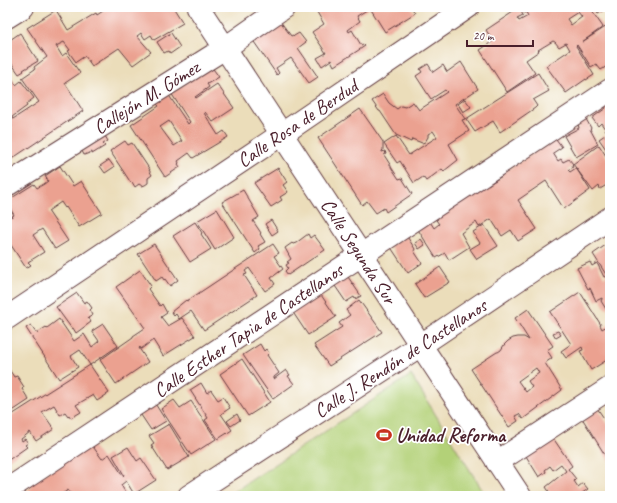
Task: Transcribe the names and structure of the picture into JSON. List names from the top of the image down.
{
  "streets": {
    "street": [
      "Callejón M. Gómez",
      "Calle Rosa de Berdud",
      "Calle Segunda Sur",
      "Calle Esther Tapia de Castellanos",
      "Calle J. Rendón de Castellanos"
    ]
  },
  "crossings": [
    ["Callejón M. Gómez", "Calle Segunda Sur"],
    ["Calle Rosa de Berdud", "Calle Segunda Sur"],
    ["Calle Segunda Sur", "Calle Esther Tapia de Castellanos"],
    ["Calle Segunda Sur", "Calle J. Rendón de Castellanos"]
  ],
  "places": {
    "sports": ["Unidad Reforma"]
  },
  "scale_bar": "20 m"
}
